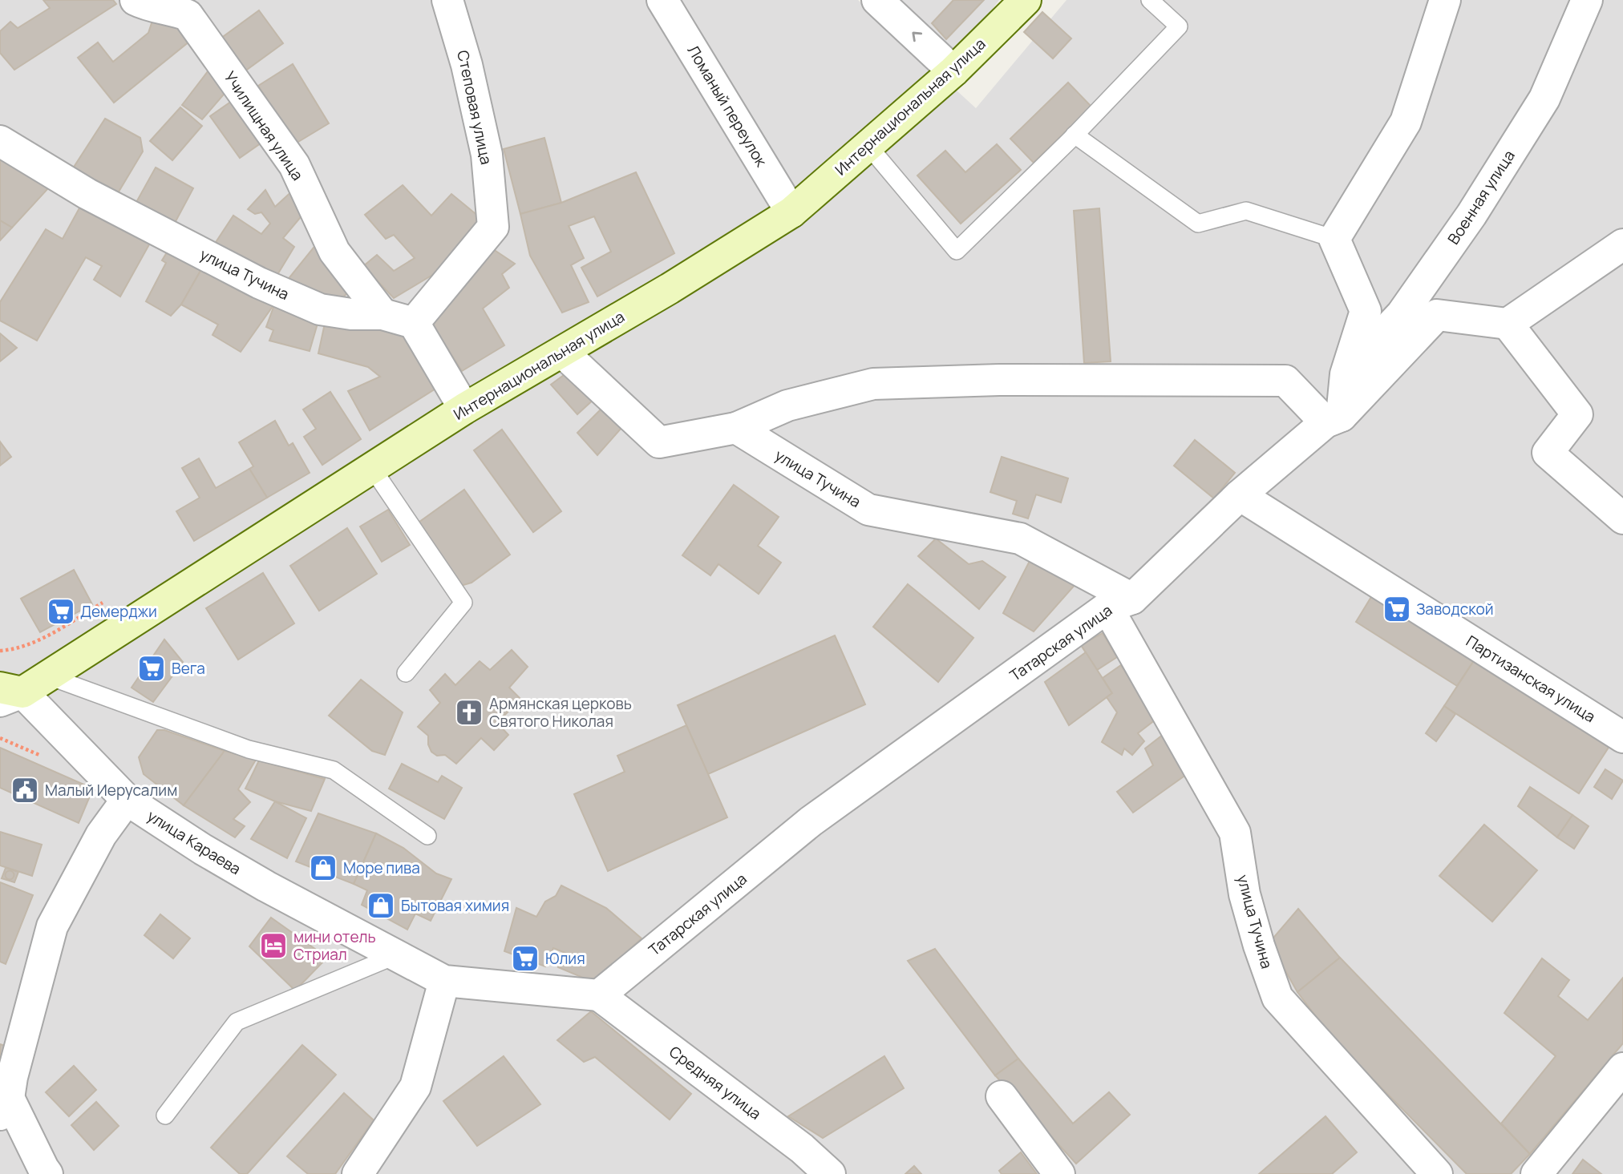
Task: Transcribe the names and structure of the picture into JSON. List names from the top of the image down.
{
  "streets": {
    "main road": ["Интернациональная улица"],
    "street": [
      "Ломаный переулок",
      "Степовая улица",
      "Училищная улица",
      "Военная улица",
      "улица Тучина",
      "Татарская улица",
      "Партизанская улица",
      "улица Караева",
      "Средняя улица"
    ]
  },
  "crossings": [
    ["Ломаный переулок", "Интернациональная улица"],
    ["Интернациональная улица", "улица Караева"],
    ["Степовая улица", "улица Тучина"],
    ["Училищная улица", "улица Тучина"],
    ["улица Тучина", "Татарская улица"],
    ["Татарская улица", "Партизанская улица"],
    ["Татарская улица", "Средняя улица"]
  ],
  "places": {
    "supermarket": [
      "Заводской",
      "Демерджи",
      "Вега",
      "Юлия"
    ],
    "church": ["Армянская церковь Святого Николая"],
    "public building": ["Малый Иерусалим"],
    "shop": ["Море пива", "Бытовая химия"],
    "hotel": ["мини отель Стриал"]
  }
}
